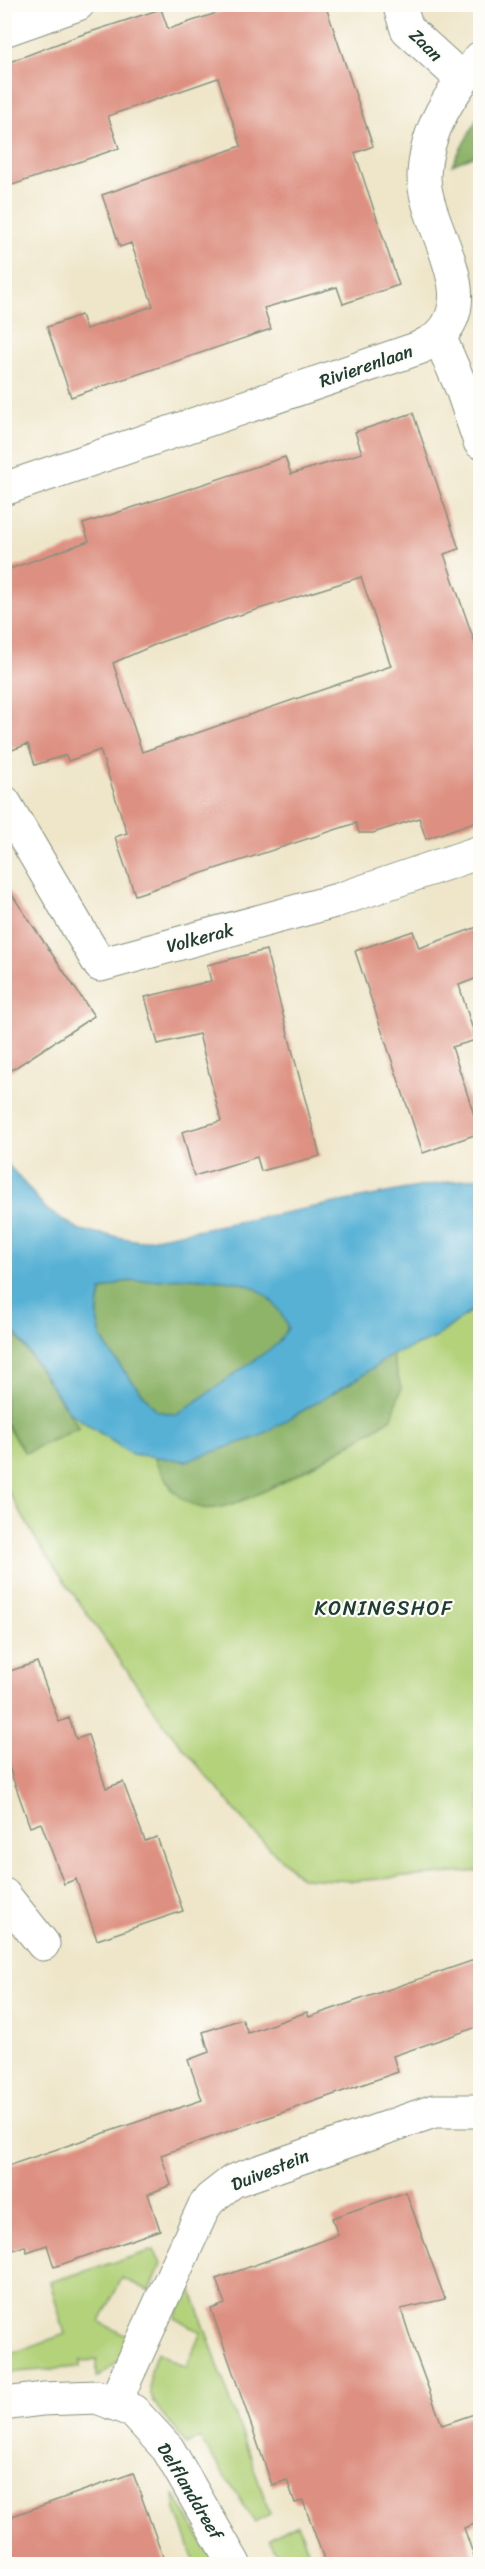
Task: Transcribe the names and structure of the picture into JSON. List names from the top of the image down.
{
  "streets": {
    "street": [
      "Zaan",
      "Rivierenlaan",
      "Volkerak",
      "Duivestein",
      "Delflanddreef"
    ]
  },
  "crossings": [
    ["Duivestein", "Delflanddreef"]
  ],
  "districts": ["KONINGSHOF"]
}
